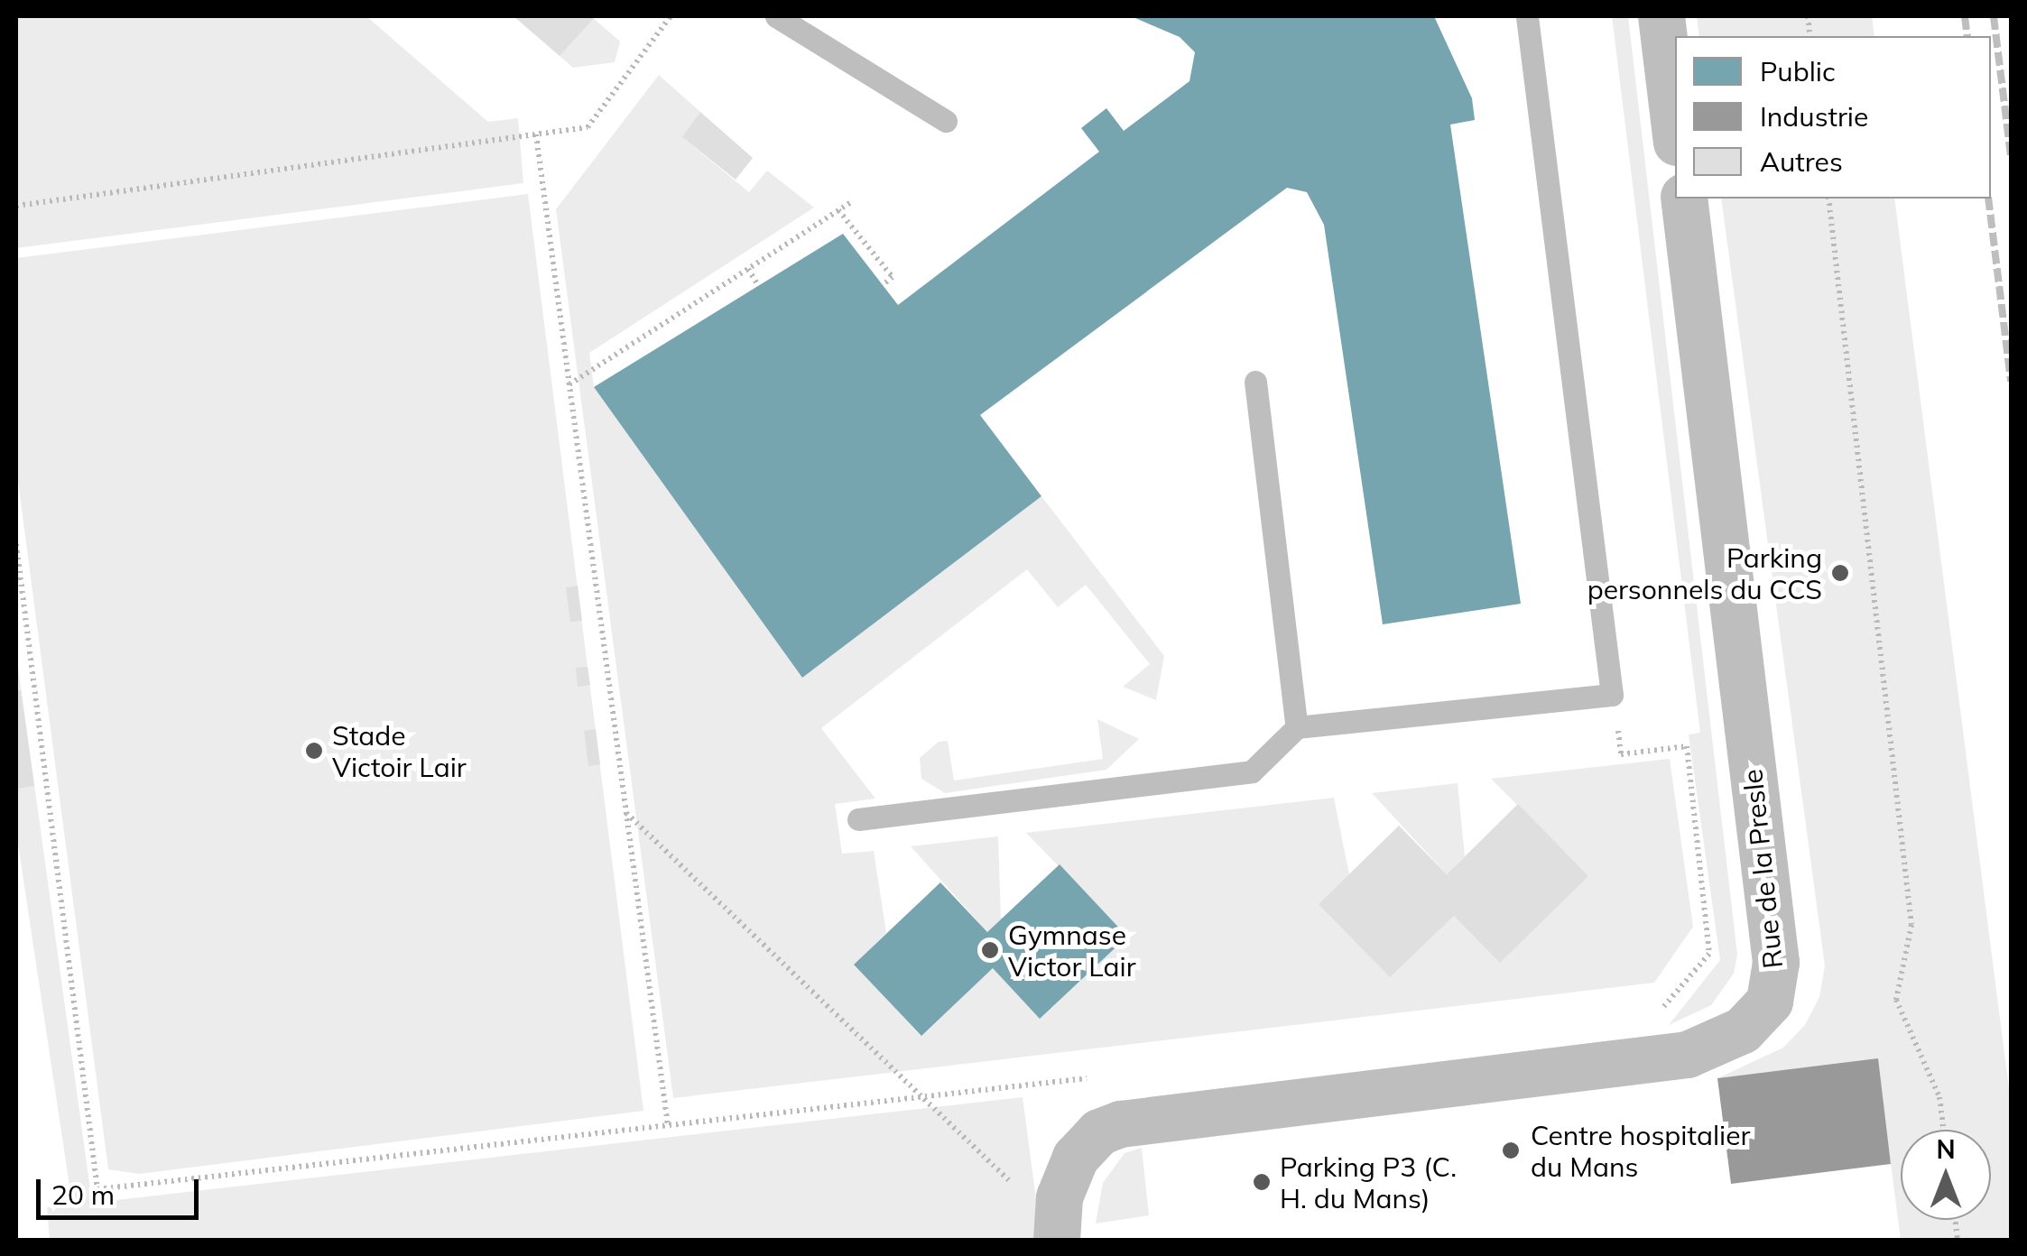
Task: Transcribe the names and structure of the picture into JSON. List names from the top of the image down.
{
  "streets": {
    "street": ["Rue de la Presle"]
  },
  "places": [
    "Parking personnels du CCS",
    "Stade Victoir Lair",
    "Gymnase Victor Lair",
    "Centre hospitalier du Mans",
    "Parking P3 (C. H. du Mans)"
  ],
  "legend": ["Public", "Industrie", "Autres"],
  "scale_bar": "20 m",
  "north": "top"
}
